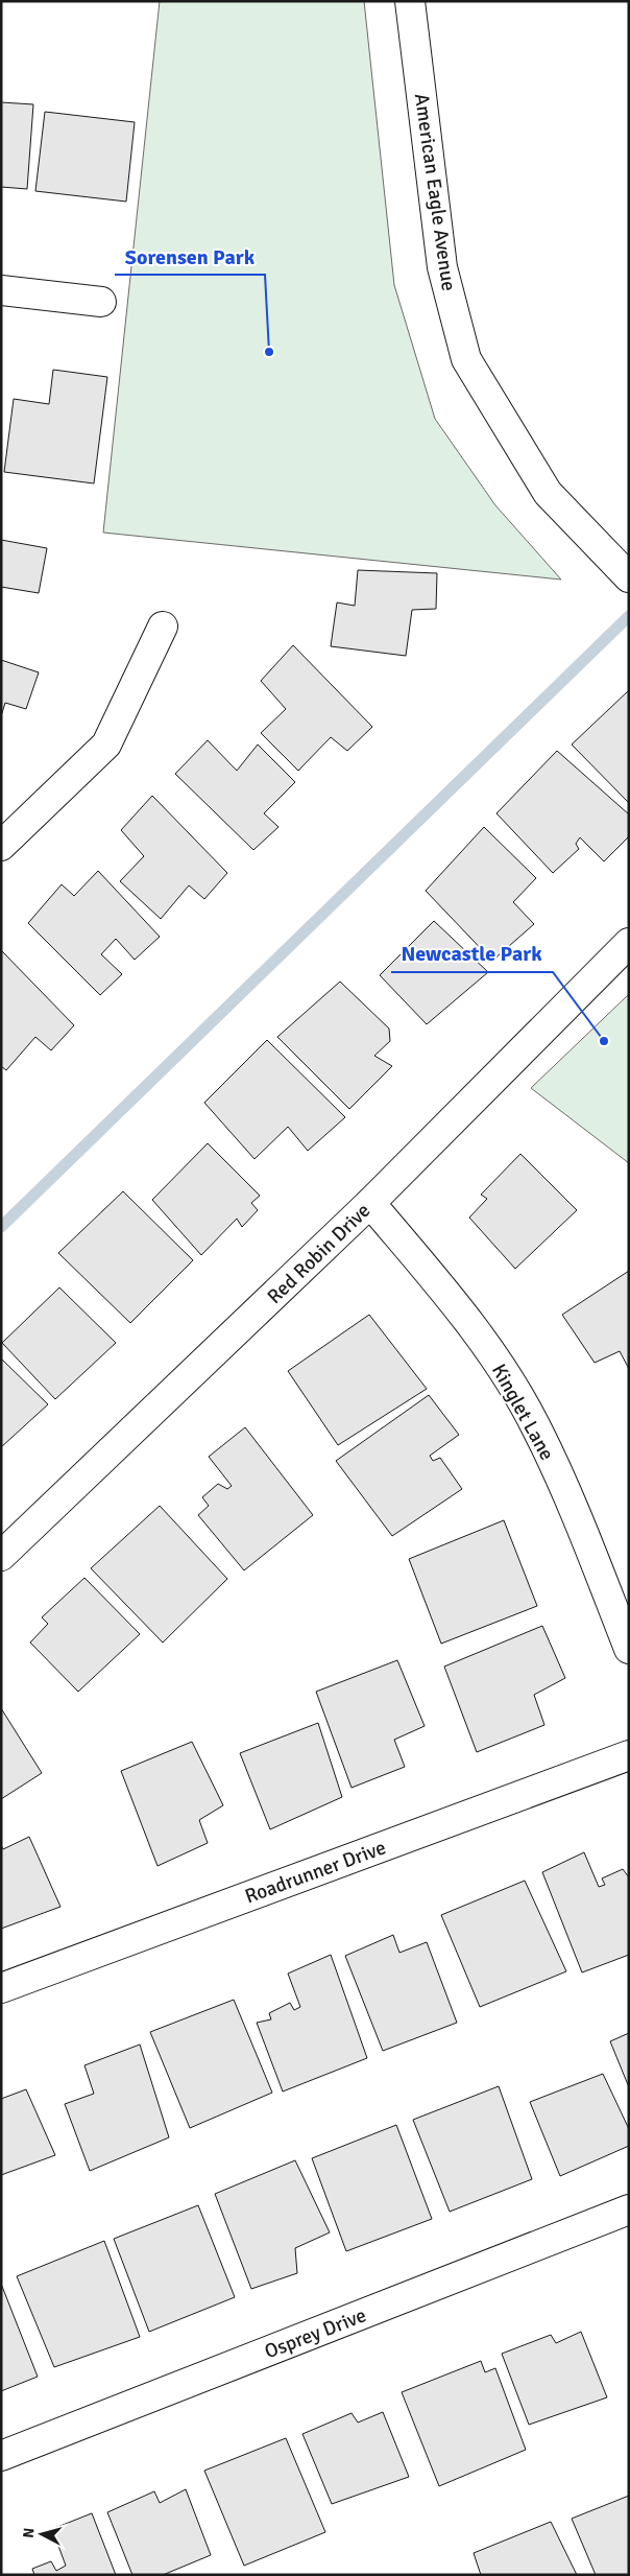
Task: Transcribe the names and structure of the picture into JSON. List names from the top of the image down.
{
  "streets": {
    "street": [
      "American Eagle Avenue",
      "Red Robin Drive",
      "Kinglet Lane",
      "Roadrunner Drive",
      "Osprey Drive"
    ]
  },
  "crossings": [
    ["Red Robin Drive", "Kinglet Lane"]
  ],
  "places": ["Sorensen Park", "Newcastle Park"],
  "north": "left"
}
